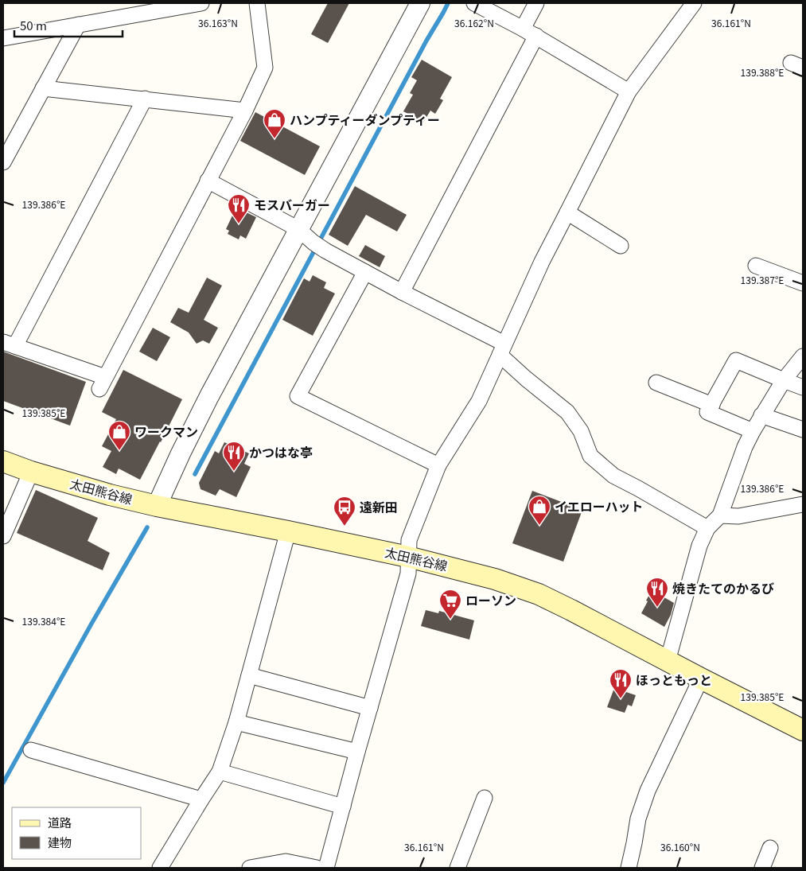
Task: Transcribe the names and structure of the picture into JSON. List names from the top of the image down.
{
  "streets": {
    "main road": ["太田熊谷線"]
  },
  "places": {
    "shop": ["ハンプティーダンプティー", "ワークマン", "イエローハット"],
    "restaurant": [
      "モスバーガー",
      "かつはな亭",
      "焼きたてのかるび",
      "ほっともっと"
    ],
    "bus stop": ["遠新田"],
    "supermarket": ["ローソン"]
  },
  "legend": ["道路", "建物"],
  "scale_bar": "50 m",
  "coordinates": [
    "36.163°N",
    "36.162°N",
    "36.161°N",
    "139.388°E",
    "139.386°E",
    "139.387°E",
    "139.385°E",
    "139.384°E",
    "36.160°N"
  ]
}
